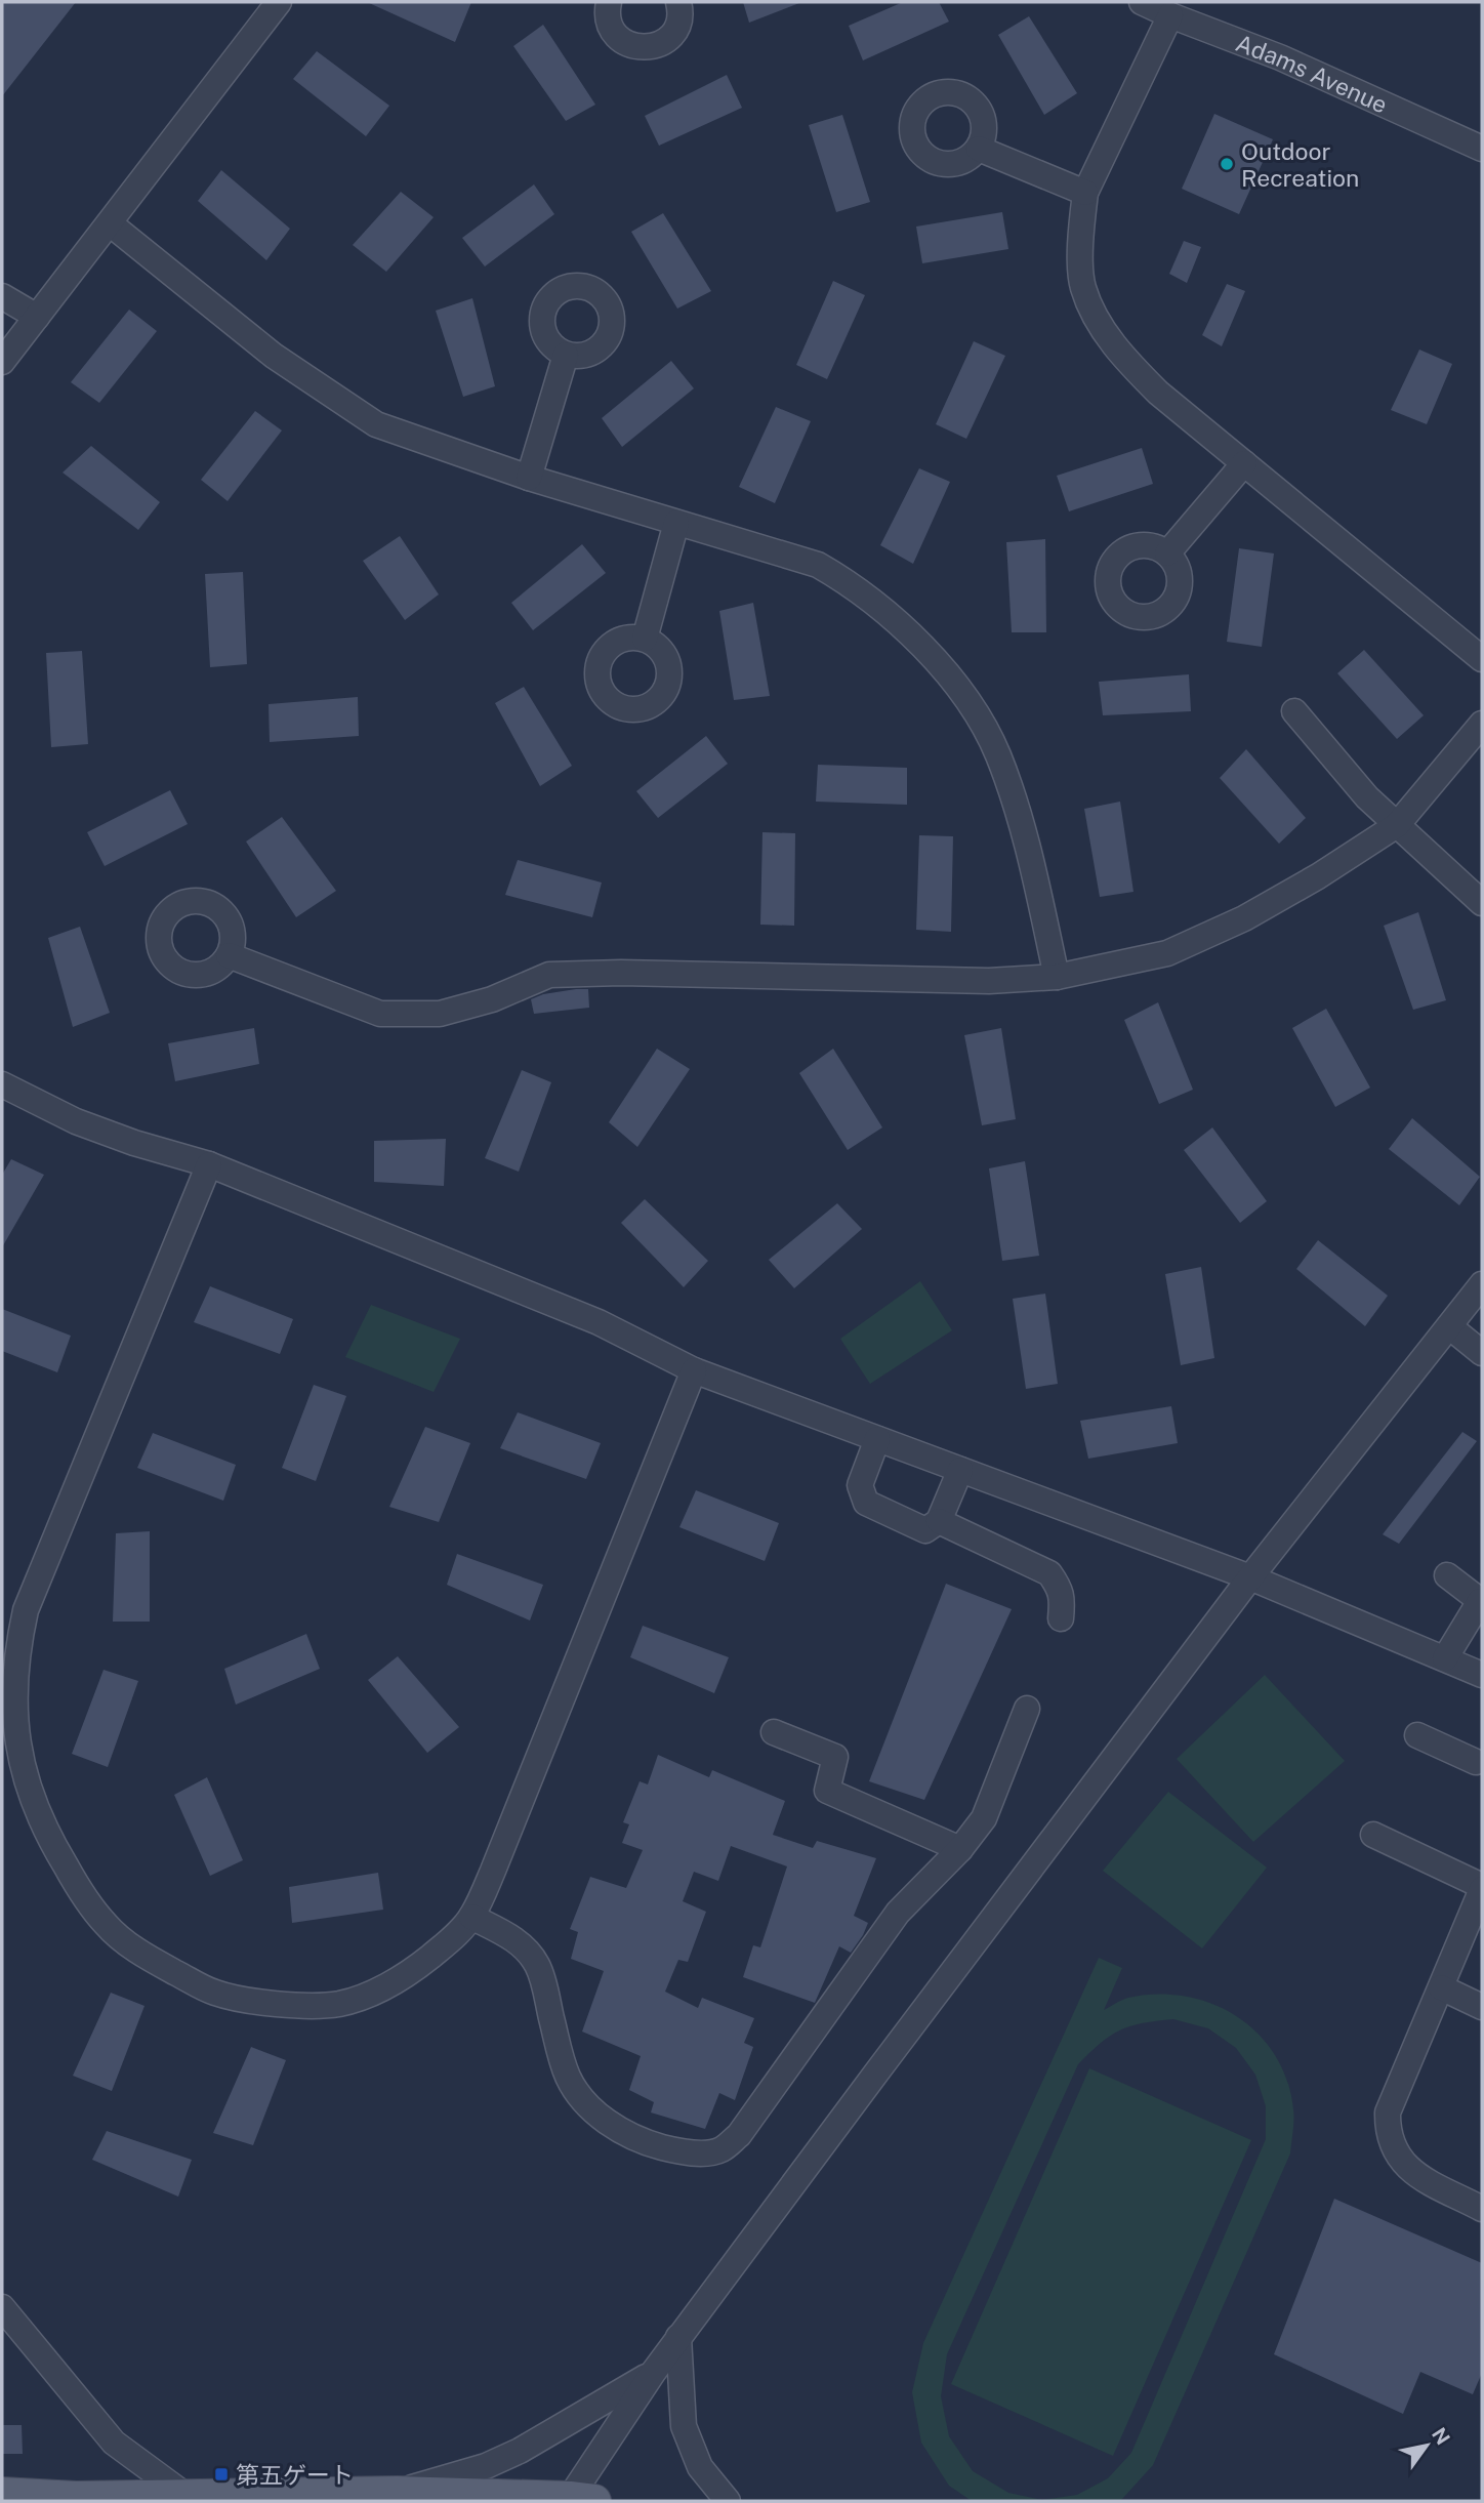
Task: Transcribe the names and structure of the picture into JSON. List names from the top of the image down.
{
  "streets": {
    "street": ["Adams Avenue"]
  },
  "places": {
    "other": ["Outdoor Recreation"],
    "transit": ["第五ゲート"]
  },
  "north": "top right"
}
